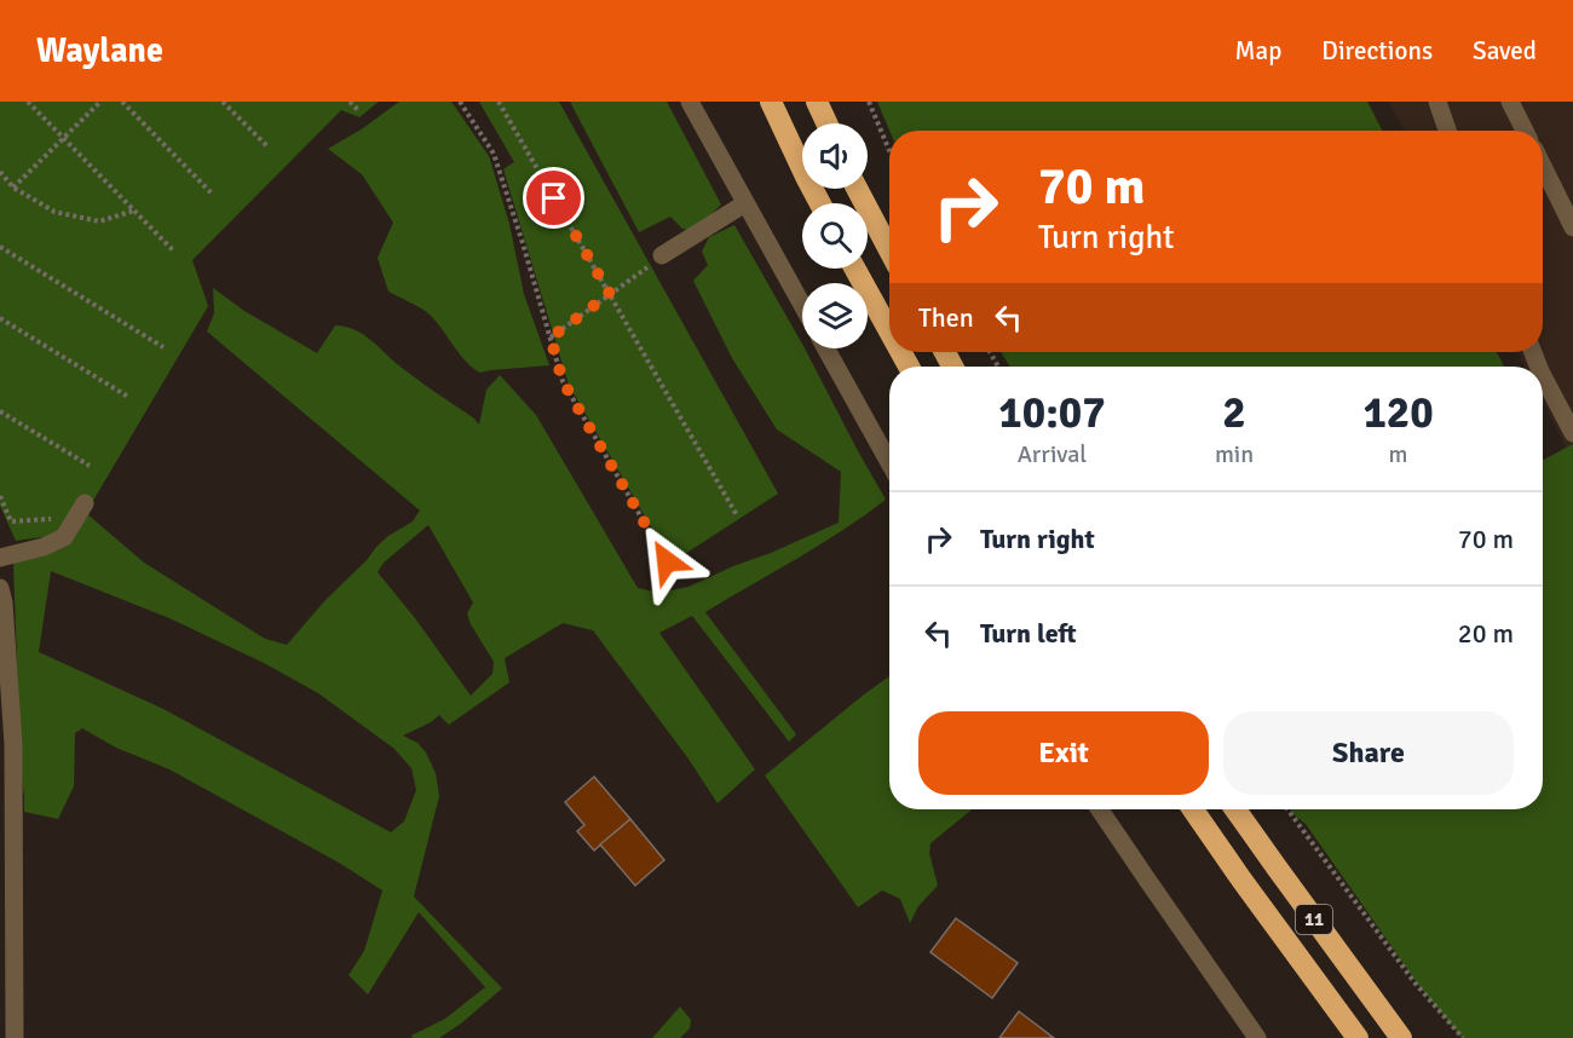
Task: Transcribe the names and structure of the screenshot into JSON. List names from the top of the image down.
{
  "streets": {
    "highway": ["11"]
  },
  "page": {
    "header": "Waylane",
    "nav": ["Map", "Directions", "Saved"],
    "turn": ["70 m", "Turn right"],
    "then": "Then",
    "eta": [
      "10:07",
      "Arrival",
      "2",
      "min",
      "120",
      "m"
    ],
    "list": [
      {
        "name": "Turn right",
        "value": "70 m"
      },
      {
        "name": "Turn left",
        "value": "20 m"
      }
    ],
    "buttons": ["Exit", "Share"]
  }
}
